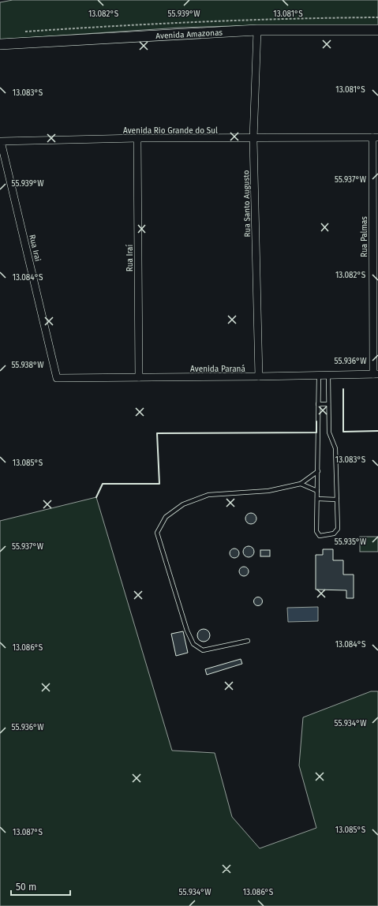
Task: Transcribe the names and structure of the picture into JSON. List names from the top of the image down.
{
  "streets": {
    "street": [
      "Avenida Amazonas",
      "Avenida Rio Grande do Sul",
      "Rua Santo Augusto",
      "Rua Palmas",
      "Rua Irai",
      "Rua Iraí",
      "Avenida Paraná"
    ]
  },
  "crossings": [
    ["Avenida Amazonas", "Rua Santo Augusto"],
    ["Avenida Rio Grande do Sul", "Rua Santo Augusto"],
    ["Avenida Rio Grande do Sul", "Rua Palmas"],
    ["Avenida Rio Grande do Sul", "Rua Irai"],
    ["Avenida Rio Grande do Sul", "Rua Iraí"],
    ["Rua Santo Augusto", "Avenida Paraná"],
    ["Rua Palmas", "Avenida Paraná"],
    ["Rua Irai", "Avenida Paraná"],
    ["Rua Iraí", "Avenida Paraná"]
  ],
  "scale_bar": "50 m",
  "coordinates": [
    "13.082°S",
    "55.939°W",
    "13.081°S",
    "13.083°S",
    "55.937°W",
    "13.084°S",
    "55.936°W",
    "55.938°W",
    "13.085°S",
    "55.935°W",
    "13.086°S",
    "55.934°W",
    "13.087°S"
  ]
}
